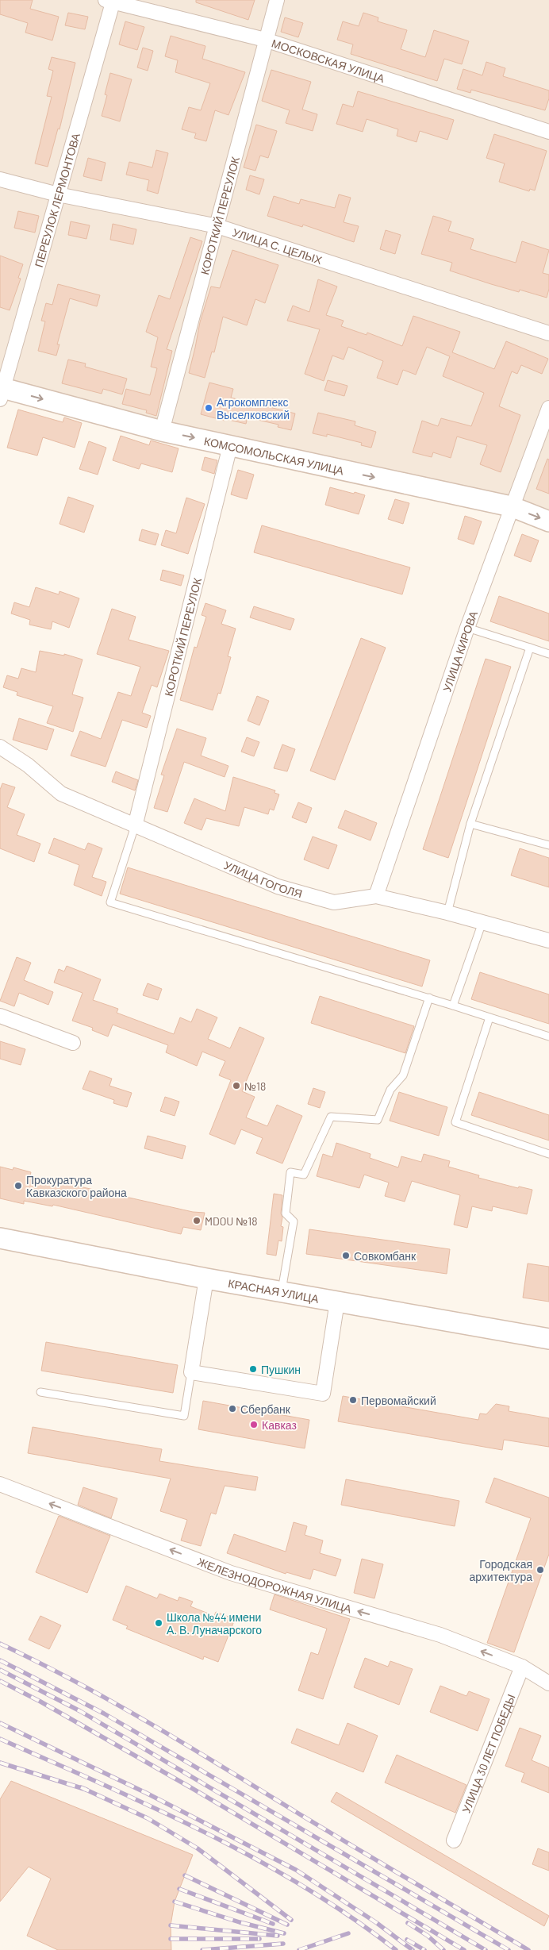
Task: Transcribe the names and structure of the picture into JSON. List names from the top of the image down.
{
  "streets": {
    "main road": ["КОМСОМОЛЬСКАЯ УЛИЦА", "КРАСНАЯ УЛИЦА"],
    "street": [
      "МОСКОВСКАЯ УЛИЦА",
      "ПЕРЕУЛОК ЛЕРМОНТОВА",
      "КОРОТКИЙ ПЕРЕУЛОК",
      "УЛИЦА С. ЦЕЛЫХ",
      "УЛИЦА КИРОВА",
      "УЛИЦА ГОГОЛЯ",
      "ЖЕЛЕЗНОДОРОЖНАЯ УЛИЦА",
      "УЛИЦА 30 ЛЕТ ПОБЕДЫ"
    ]
  },
  "crossings": [
    ["МОСКОВСКАЯ УЛИЦА", "ПЕРЕУЛОК ЛЕРМОНТОВА"],
    ["МОСКОВСКАЯ УЛИЦА", "КОРОТКИЙ ПЕРЕУЛОК"],
    ["ПЕРЕУЛОК ЛЕРМОНТОВА", "УЛИЦА С. ЦЕЛЫХ"],
    ["ПЕРЕУЛОК ЛЕРМОНТОВА", "КОМСОМОЛЬСКАЯ УЛИЦА"],
    ["КОРОТКИЙ ПЕРЕУЛОК", "УЛИЦА С. ЦЕЛЫХ"],
    ["КОРОТКИЙ ПЕРЕУЛОК", "КОМСОМОЛЬСКАЯ УЛИЦА"],
    ["КОРОТКИЙ ПЕРЕУЛОК", "УЛИЦА ГОГОЛЯ"],
    ["КОМСОМОЛЬСКАЯ УЛИЦА", "УЛИЦА КИРОВА"],
    ["УЛИЦА КИРОВА", "УЛИЦА ГОГОЛЯ"],
    ["ЖЕЛЕЗНОДОРОЖНАЯ УЛИЦА", "УЛИЦА 30 ЛЕТ ПОБЕДЫ"]
  ],
  "one_way": ["КОМСОМОЛЬСКАЯ УЛИЦА", "ЖЕЛЕЗНОДОРОЖНАЯ УЛИЦА"],
  "places": [
    "Агрокомплекс Выселковский",
    "№18",
    "Прокуратура Кавказского района",
    "MDOU №18",
    "Совкомбанк",
    "Пушкин",
    "Первомайский",
    "Сбербанк",
    "Кавказ",
    "Городская архитектура",
    "Школа №44 имени А. В. Луначарского"
  ]
}
